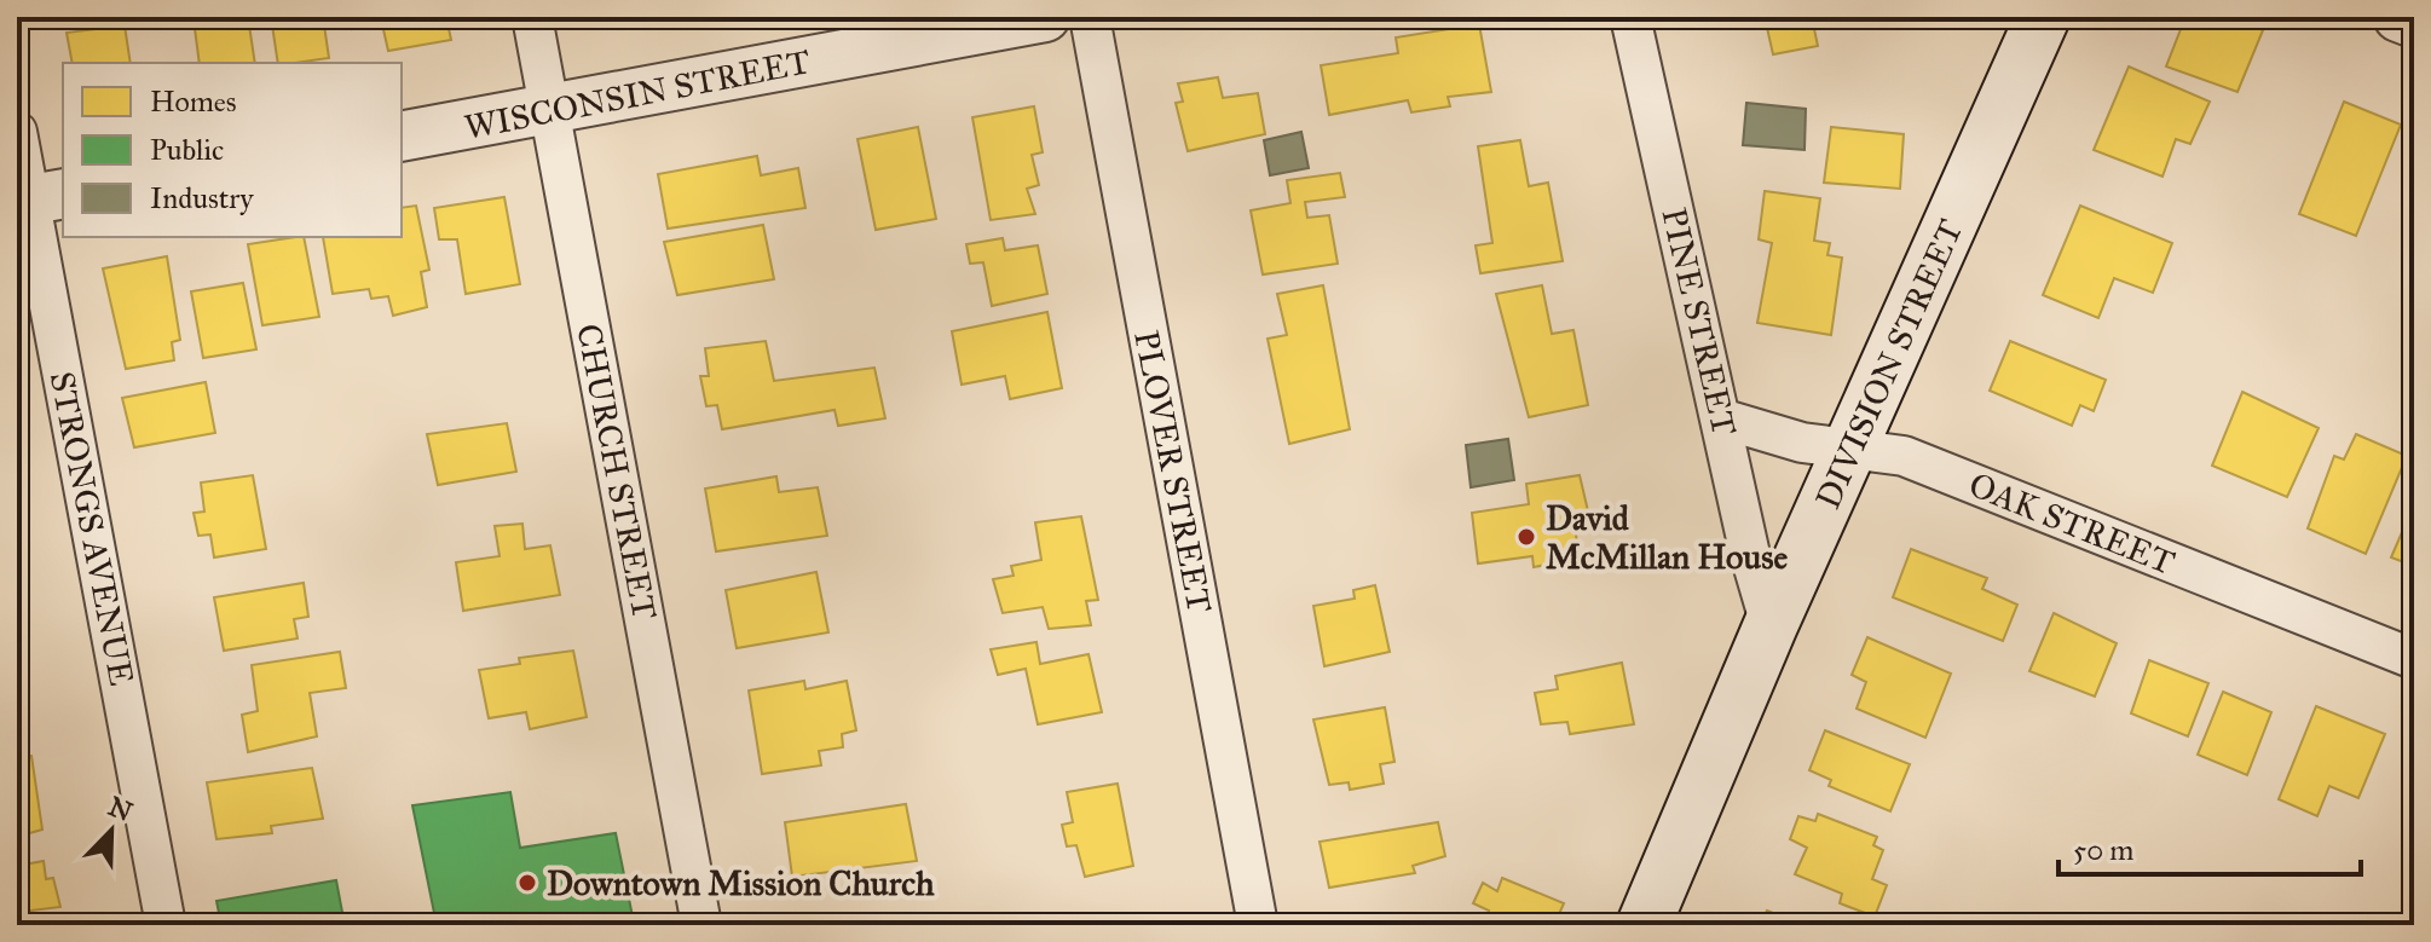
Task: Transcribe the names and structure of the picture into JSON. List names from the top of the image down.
{
  "streets": {
    "main road": ["DIVISION STREET"],
    "street": [
      "WISCONSIN STREET",
      "PINE STREET",
      "CHURCH STREET",
      "PLOVER STREET",
      "OAK STREET",
      "STRONGS AVENUE"
    ]
  },
  "crossings": [
    ["WISCONSIN STREET", "CHURCH STREET"],
    ["PINE STREET", "DIVISION STREET"],
    ["PINE STREET", "OAK STREET"],
    ["DIVISION STREET", "OAK STREET"]
  ],
  "places": ["David McMillan House", "Downtown Mission Church"],
  "legend": ["Homes", "Public", "Industry"],
  "scale_bar": "50 m",
  "north": "top right"
}
